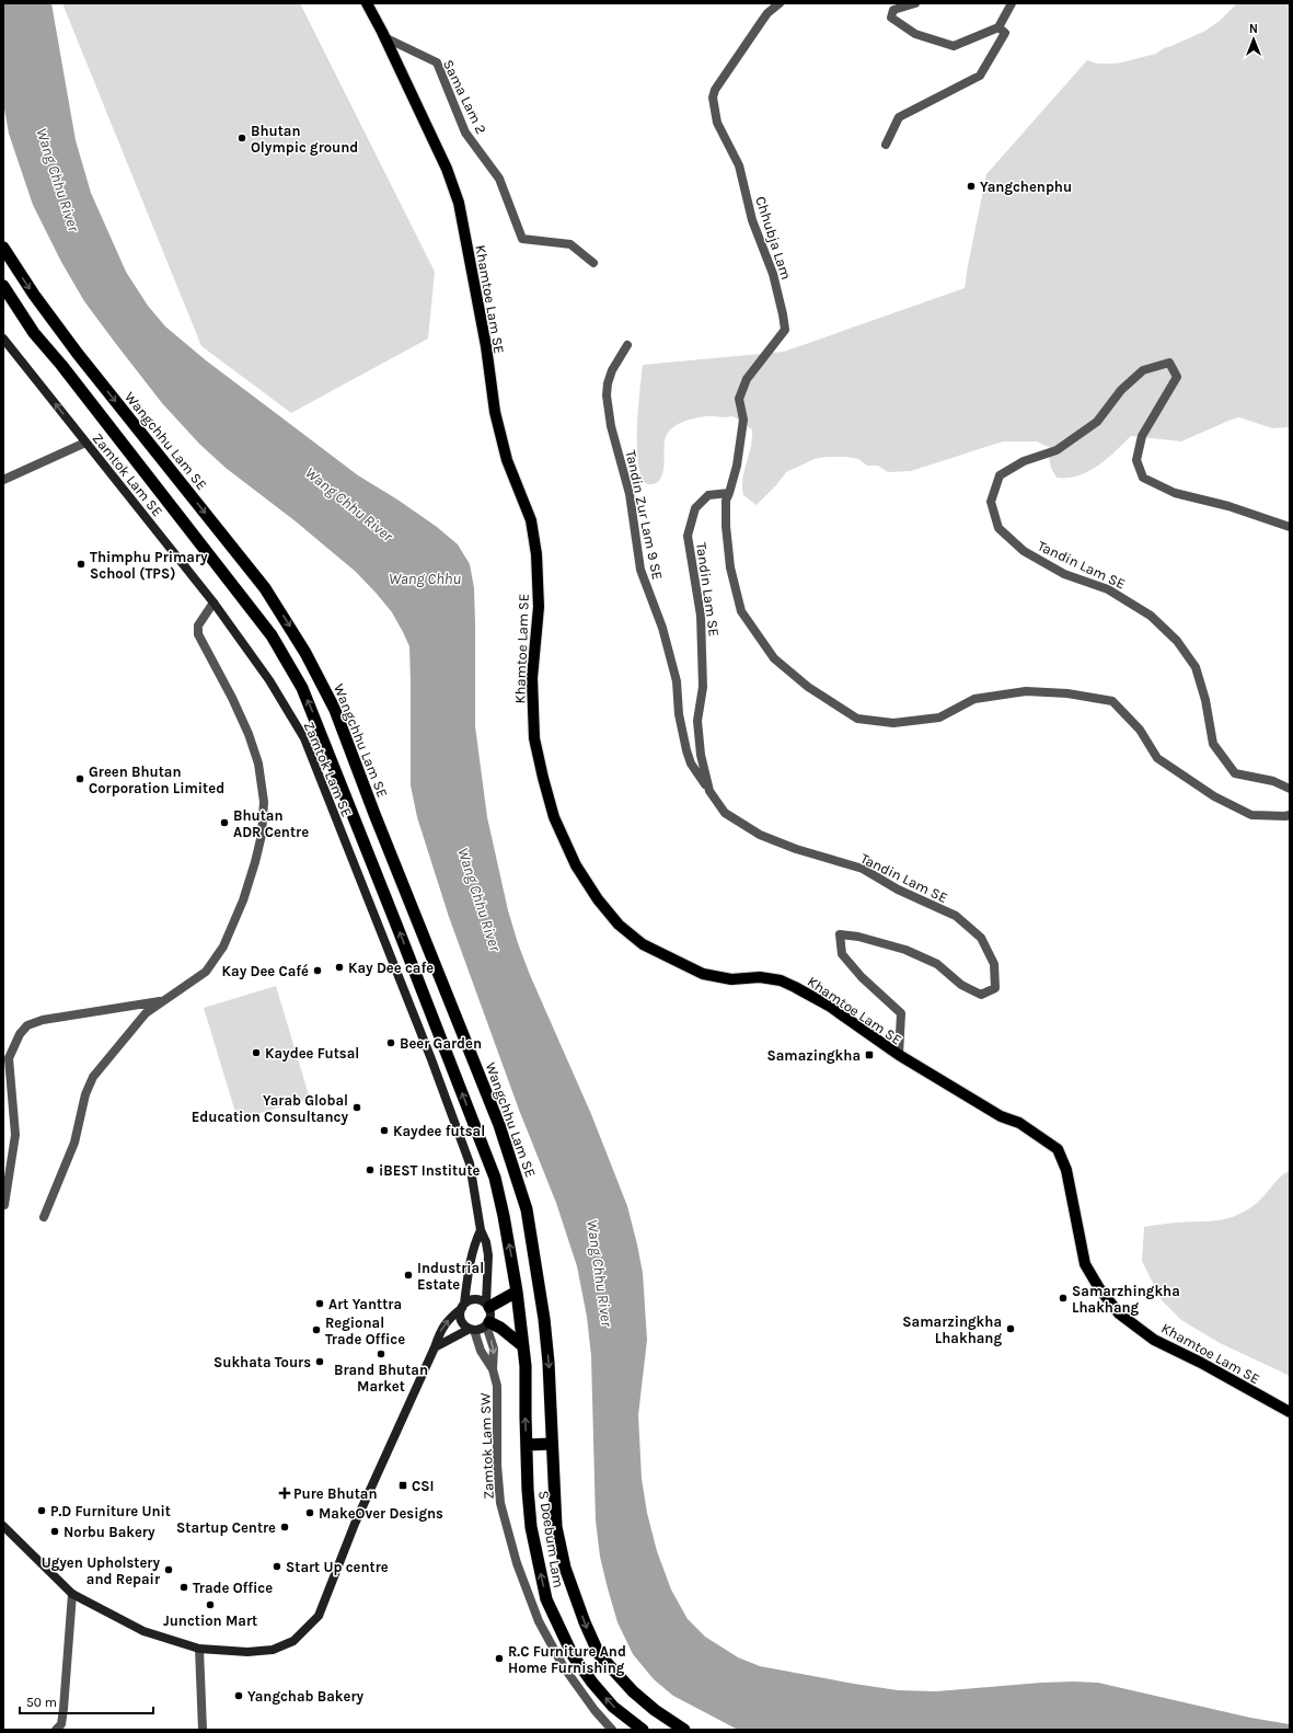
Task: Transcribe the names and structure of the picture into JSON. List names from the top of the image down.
{
  "streets": {
    "highway": ["Wangchhu Lam SE", "S Doebum Lam"],
    "main road": ["Khamtoe Lam SE", "Zamtok Lam SE"],
    "street": [
      "Sama Lam 2",
      "Chhubja Lam",
      "Tandin Zur Lam 9 SE",
      "Tandin Lam SE",
      "Zamtok Lam SW"
    ]
  },
  "crossings": [
    ["Sama Lam 2", "Khamtoe Lam SE"],
    ["Chhubja Lam", "Tandin Lam SE"],
    ["Khamtoe Lam SE", "Tandin Lam SE"],
    ["Wangchhu Lam SE", "S Doebum Lam"],
    ["Zamtok Lam SE", "Zamtok Lam SW"],
    ["Tandin Zur Lam 9 SE", "Tandin Lam SE"]
  ],
  "water": ["Wang Chhu River", "Wang Chhu"],
  "places": {
    "other": [
      "Bhutan Olympic ground",
      "Yangchenphu",
      "Thimphu Primary School (TPS)",
      "Green Bhutan Corporation Limited",
      "Bhutan ADR Centre",
      "Kay Dee cafe",
      "Kay Dee Café",
      "Beer Garden",
      "Kaydee Futsal",
      "Yarab Global Education Consultancy",
      "Kaydee futsal",
      "iBEST Institute",
      "Industrial Estate",
      "Samarzhingkha Lhakhang",
      "Art Yanttra",
      "Samarzingkha Lhakhang",
      "Regional Trade Office",
      "Brand Bhutan Market",
      "Sukhata Tours",
      "P.D Furniture Unit",
      "MakeOver Designs",
      "Startup Centre",
      "Norbu Bakery",
      "Start Up centre",
      "Ugyen Upholstery and Repair",
      "Trade Office",
      "Junction Mart",
      "R.C Furniture And Home Furnishing",
      "Yangchab Bakery"
    ],
    "transit": ["Samazingkha", "CSI"],
    "health": ["Pure Bhutan"]
  },
  "scale_bar": "50 m",
  "north": "top"
}
